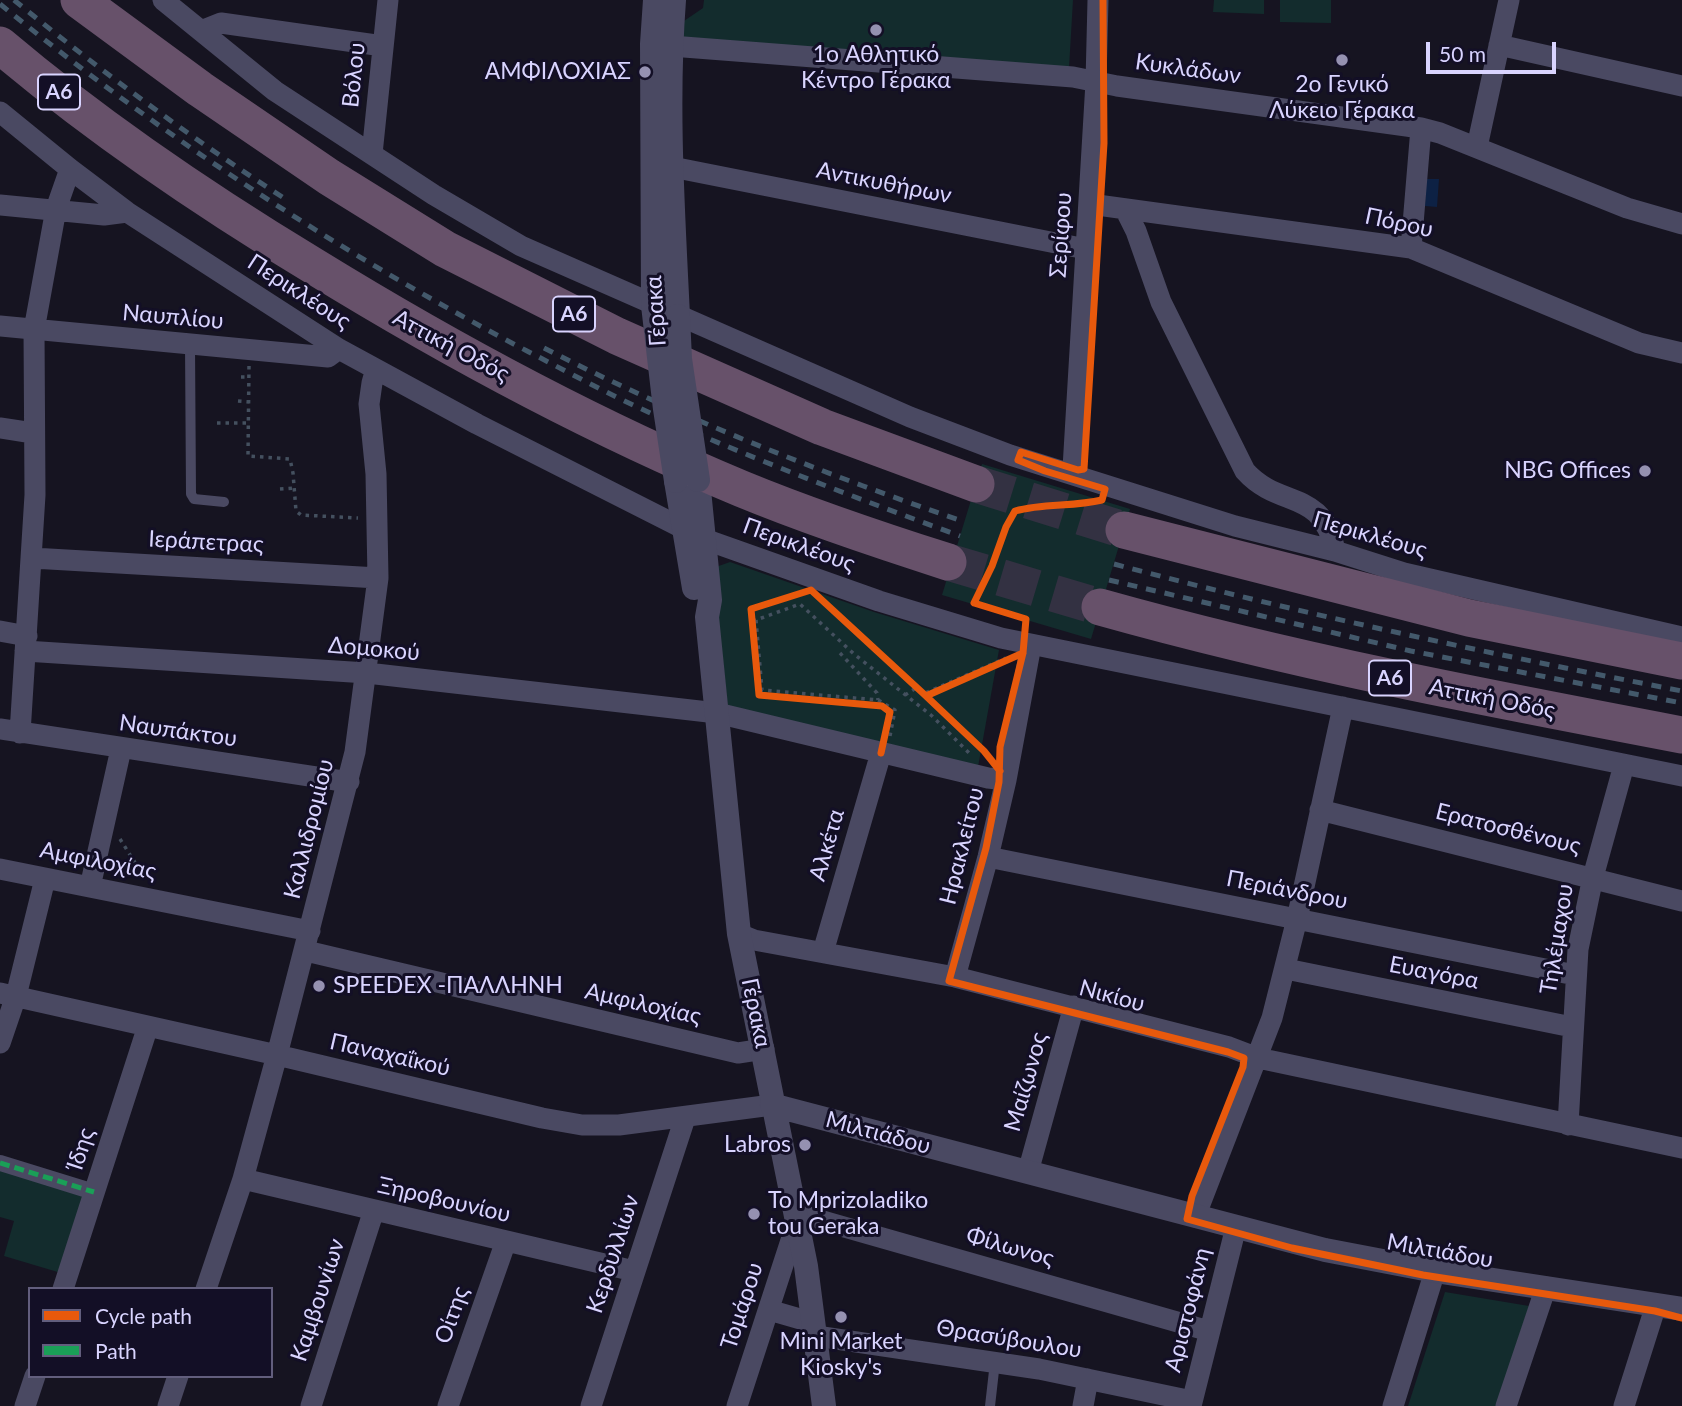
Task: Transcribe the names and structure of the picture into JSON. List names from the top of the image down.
{
  "streets": {
    "highway": ["Α6", "Αττική Οδός"],
    "street": [
      "Κυκλάδων",
      "Βόλου",
      "Αντικυθήρων",
      "Πόρου",
      "Σερίφου",
      "Περικλέους",
      "Γέρακα",
      "Ναυπλίου",
      "Ιεράπετρας",
      "Δομοκού",
      "Ναυπάκτου",
      "Καλλιδρομίου",
      "Ερατοσθένους",
      "Αλκέτα",
      "Ηρακλείτου",
      "Αμφιλοχίας",
      "Περιάνδρου",
      "Τηλέμαχου",
      "Ευαγόρα",
      "Νικίου",
      "Παναχαΐκού",
      "Μαίζωνος",
      "Μιλτιάδου",
      "Ίδης",
      "Ξηροβουνίου",
      "Φίλωνος",
      "Κερδυλλίων",
      "Καμβουνίων",
      "Τομάρου",
      "Αριστοφάνη",
      "Οίτης",
      "Θρασύβουλου"
    ]
  },
  "crossings": [
    ["Κυκλάδων", "Σερίφου"],
    ["Κυκλάδων", "Γέρακα"],
    ["Βόλου", "Περικλέους"],
    ["Αντικυθήρων", "Σερίφου"],
    ["Αντικυθήρων", "Γέρακα"],
    ["Πόρου", "Σερίφου"],
    ["Σερίφου", "Περικλέους"],
    ["Περικλέους", "Γέρακα"],
    ["Περικλέους", "Ναυπλίου"],
    ["Περικλέους", "Καλλιδρομίου"],
    ["Περικλέους", "Ηρακλείτου"],
    ["Περικλέους", "Τηλέμαχου"],
    ["Γέρακα", "Δομοκού"],
    ["Γέρακα", "Αμφιλοχίας"],
    ["Γέρακα", "Νικίου"],
    ["Γέρακα", "Παναχαΐκού"],
    ["Γέρακα", "Μιλτιάδου"],
    ["Γέρακα", "Φίλωνος"],
    ["Γέρακα", "Τομάρου"],
    ["Γέρακα", "Θρασύβουλου"],
    ["Ιεράπετρας", "Καλλιδρομίου"],
    ["Δομοκού", "Καλλιδρομίου"],
    ["Δομοκού", "Αλκέτα"],
    ["Δομοκού", "Ηρακλείτου"],
    ["Ναυπάκτου", "Καλλιδρομίου"],
    ["Καλλιδρομίου", "Αμφιλοχίας"],
    ["Καλλιδρομίου", "Παναχαΐκού"],
    ["Καλλιδρομίου", "Ξηροβουνίου"],
    ["Ερατοσθένους", "Τηλέμαχου"],
    ["Αλκέτα", "Νικίου"],
    ["Ηρακλείτου", "Περιάνδρου"],
    ["Ηρακλείτου", "Νικίου"],
    ["Περιάνδρου", "Τηλέμαχου"],
    ["Τηλέμαχου", "Ευαγόρα"],
    ["Τηλέμαχου", "Νικίου"],
    ["Νικίου", "Μαίζωνος"],
    ["Παναχαΐκού", "Μιλτιάδου"],
    ["Παναχαΐκού", "Ίδης"],
    ["Παναχαΐκού", "Κερδυλλίων"],
    ["Μαίζωνος", "Μιλτιάδου"],
    ["Μιλτιάδου", "Αριστοφάνη"],
    ["Ξηροβουνίου", "Κερδυλλίων"],
    ["Ξηροβουνίου", "Καμβουνίων"],
    ["Ξηροβουνίου", "Οίτης"],
    ["Φίλωνος", "Τομάρου"],
    ["Φίλωνος", "Αριστοφάνη"],
    ["Τομάρου", "Θρασύβουλου"],
    ["Αριστοφάνη", "Θρασύβουλου"]
  ],
  "places": [
    "1ο Αθλητικό Κέντρο Γέρακα",
    "2ο Γενικό Λύκειο Γέρακα",
    "ΑΜΦΙΛΟΧΙΑΣ",
    "NBG Offices",
    "SPEEDEX -ΠΑΛΛΗΝΗ",
    "Labros",
    "To Mprizoladiko tou Geraka",
    "Mini Market Kiosky's"
  ],
  "legend": ["Cycle path", "Path"],
  "scale_bar": "50 m"
}
